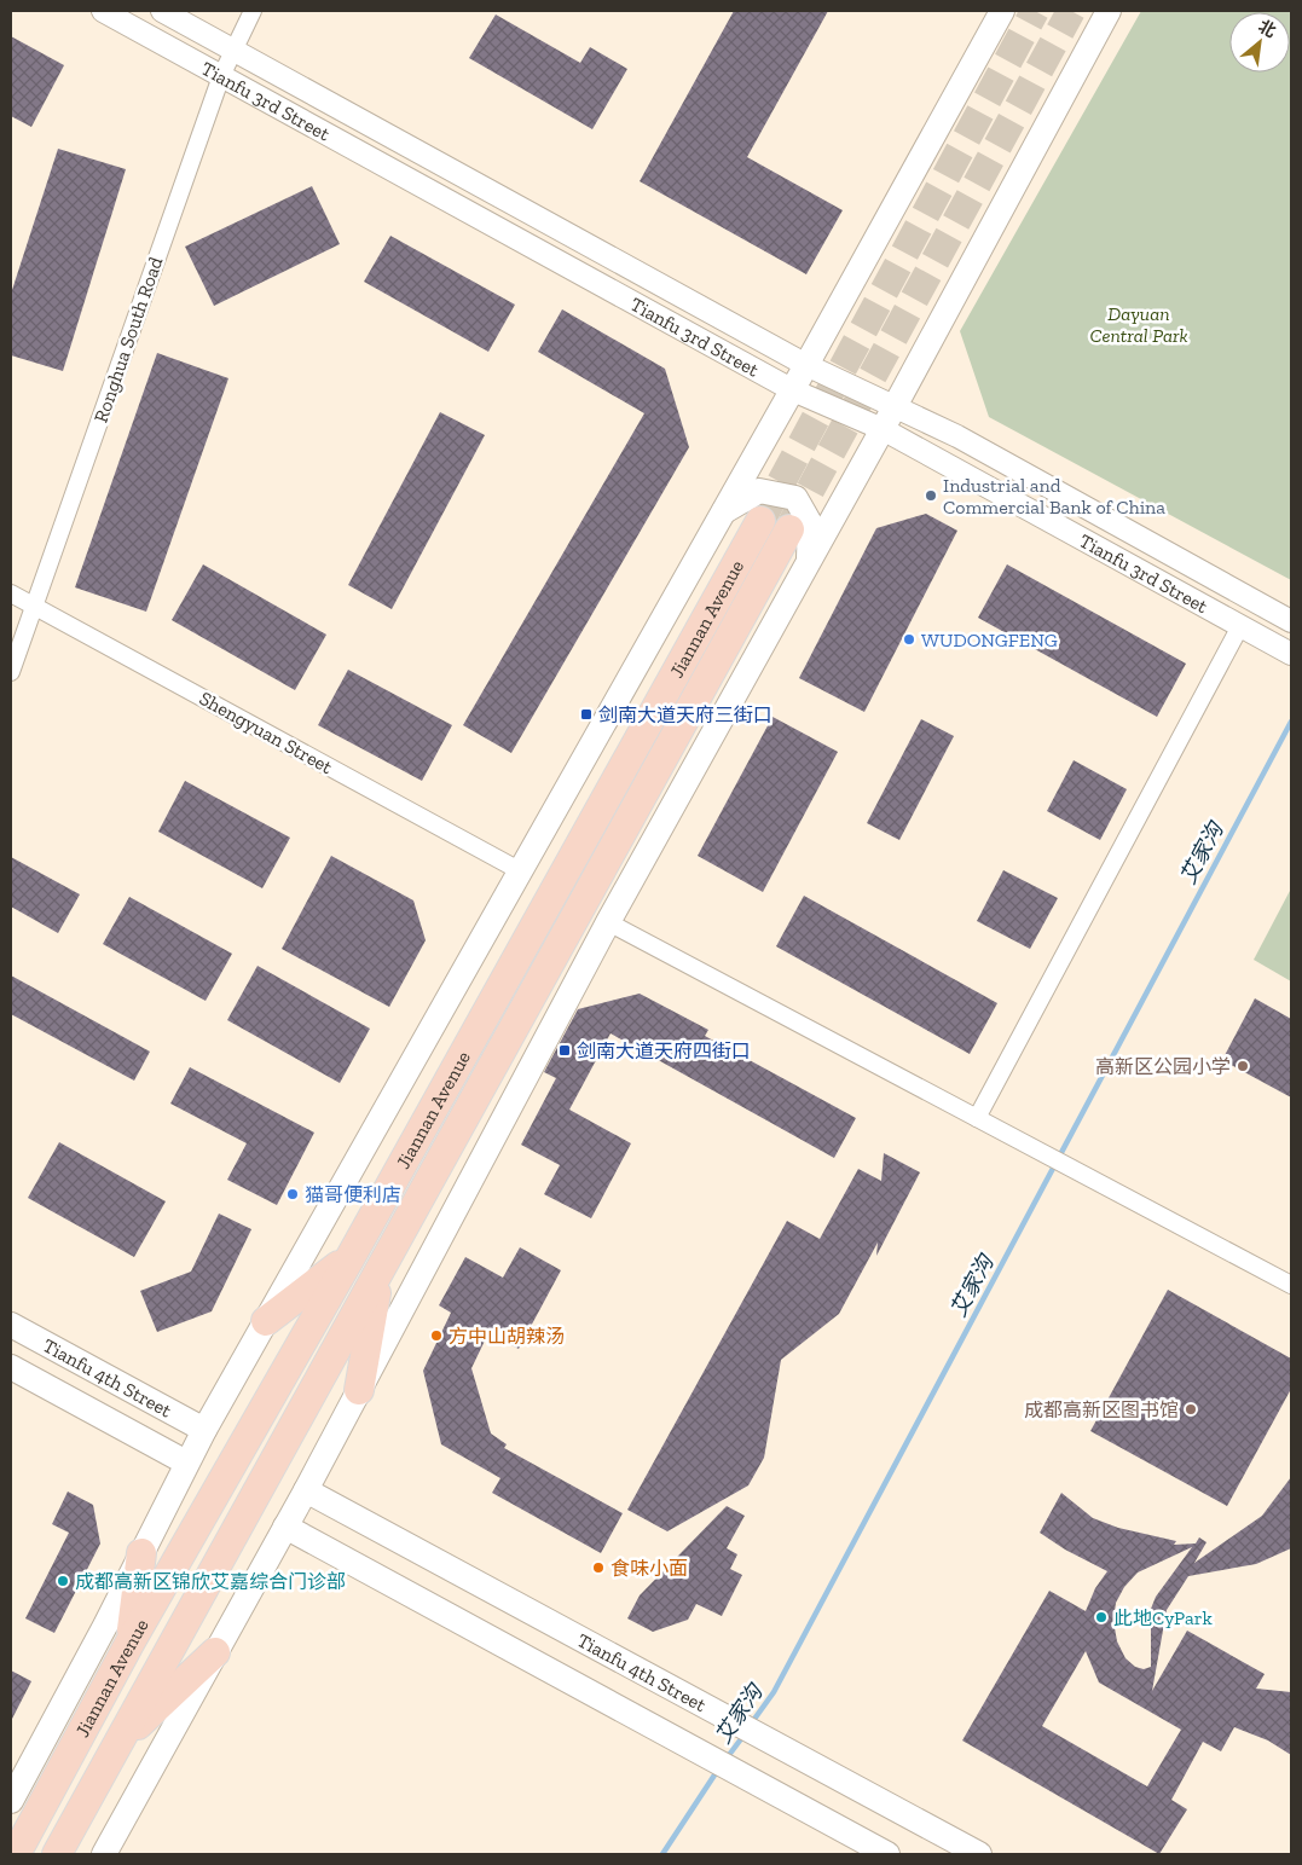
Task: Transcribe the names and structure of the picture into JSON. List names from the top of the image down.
{
  "streets": {
    "highway": ["Jiannan Avenue"],
    "main road": ["Tianfu 4th Street"],
    "street": ["Tianfu 3rd Street", "Ronghua South Road", "Shengyuan Street"]
  },
  "crossings": [
    ["Tianfu 3rd Street", "Ronghua South Road"],
    ["Ronghua South Road", "Shengyuan Street"]
  ],
  "water": ["艾家沟"],
  "parks": ["Dayuan Central Park"],
  "places": {
    "other": [
      "Industrial and Commercial Bank of China",
      "WUDONGFENG",
      "高新区公园小学",
      "猫哥便利店",
      "方中山胡辣汤",
      "成都高新区图书馆",
      "食味小面",
      "成都高新区锦欣艾嘉综合门诊部",
      "此地CyPark"
    ],
    "transit": ["剑南大道天府三街口", "剑南大道天府四街口"]
  },
  "north": "top right"
}
